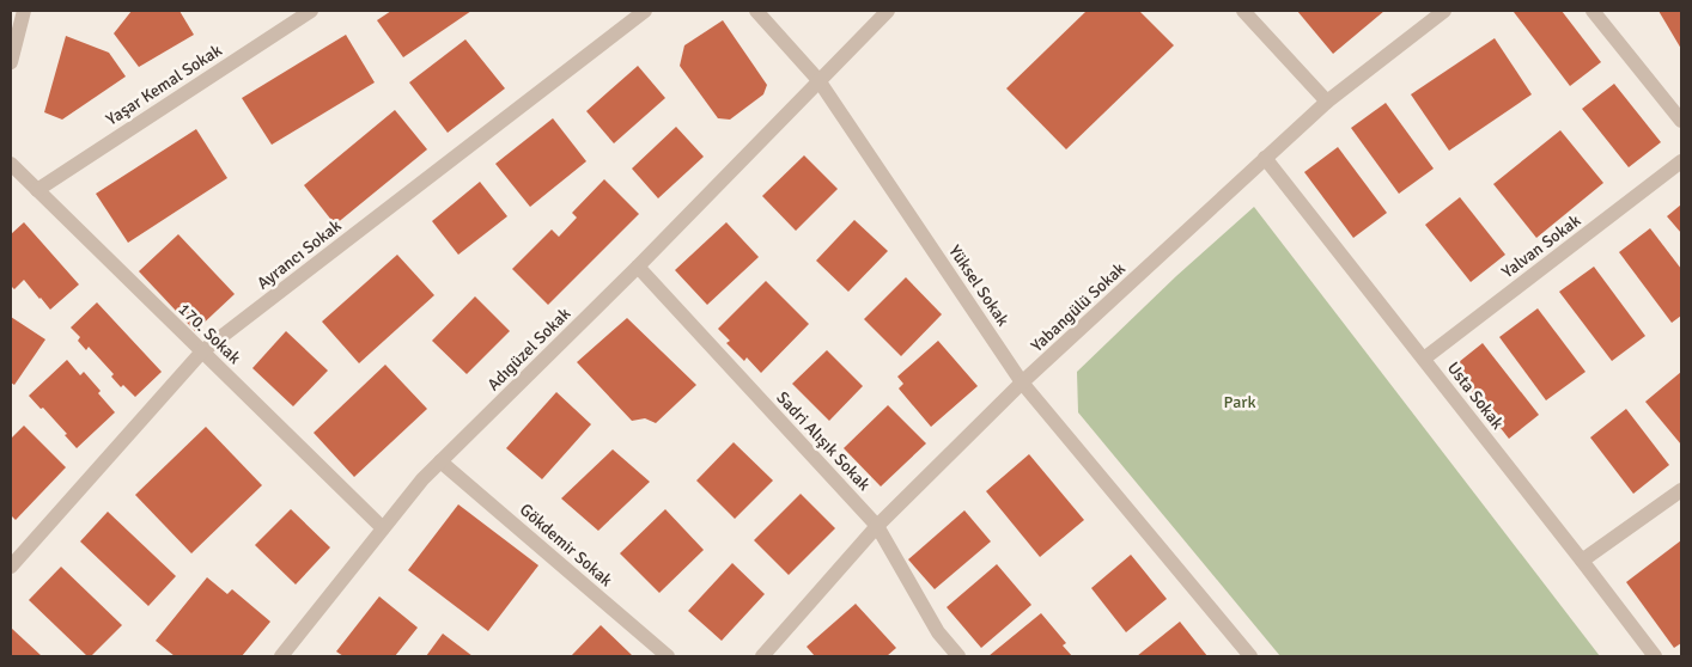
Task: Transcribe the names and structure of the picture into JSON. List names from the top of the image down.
{
  "streets": {
    "street": [
      "Yaşar Kemal Sokak",
      "Yalvan Sokak",
      "Ayrancı Sokak",
      "Yüksel Sokak",
      "Yabangülü Sokak",
      "170. Sokak",
      "Adıgüzel Sokak",
      "Usta Sokak",
      "Sadri Alışık Sokak",
      "Gökdemir Sokak"
    ]
  },
  "crossings": [
    ["Yaşar Kemal Sokak", "170. Sokak"],
    ["Yalvan Sokak", "Usta Sokak"],
    ["Ayrancı Sokak", "170. Sokak"],
    ["Yüksel Sokak", "Yabangülü Sokak"],
    ["Yüksel Sokak", "Adıgüzel Sokak"],
    ["Yabangülü Sokak", "Usta Sokak"],
    ["Yabangülü Sokak", "Sadri Alışık Sokak"],
    ["170. Sokak", "Adıgüzel Sokak"],
    ["Adıgüzel Sokak", "Sadri Alışık Sokak"],
    ["Adıgüzel Sokak", "Gökdemir Sokak"]
  ],
  "parks": ["Park"]
}
